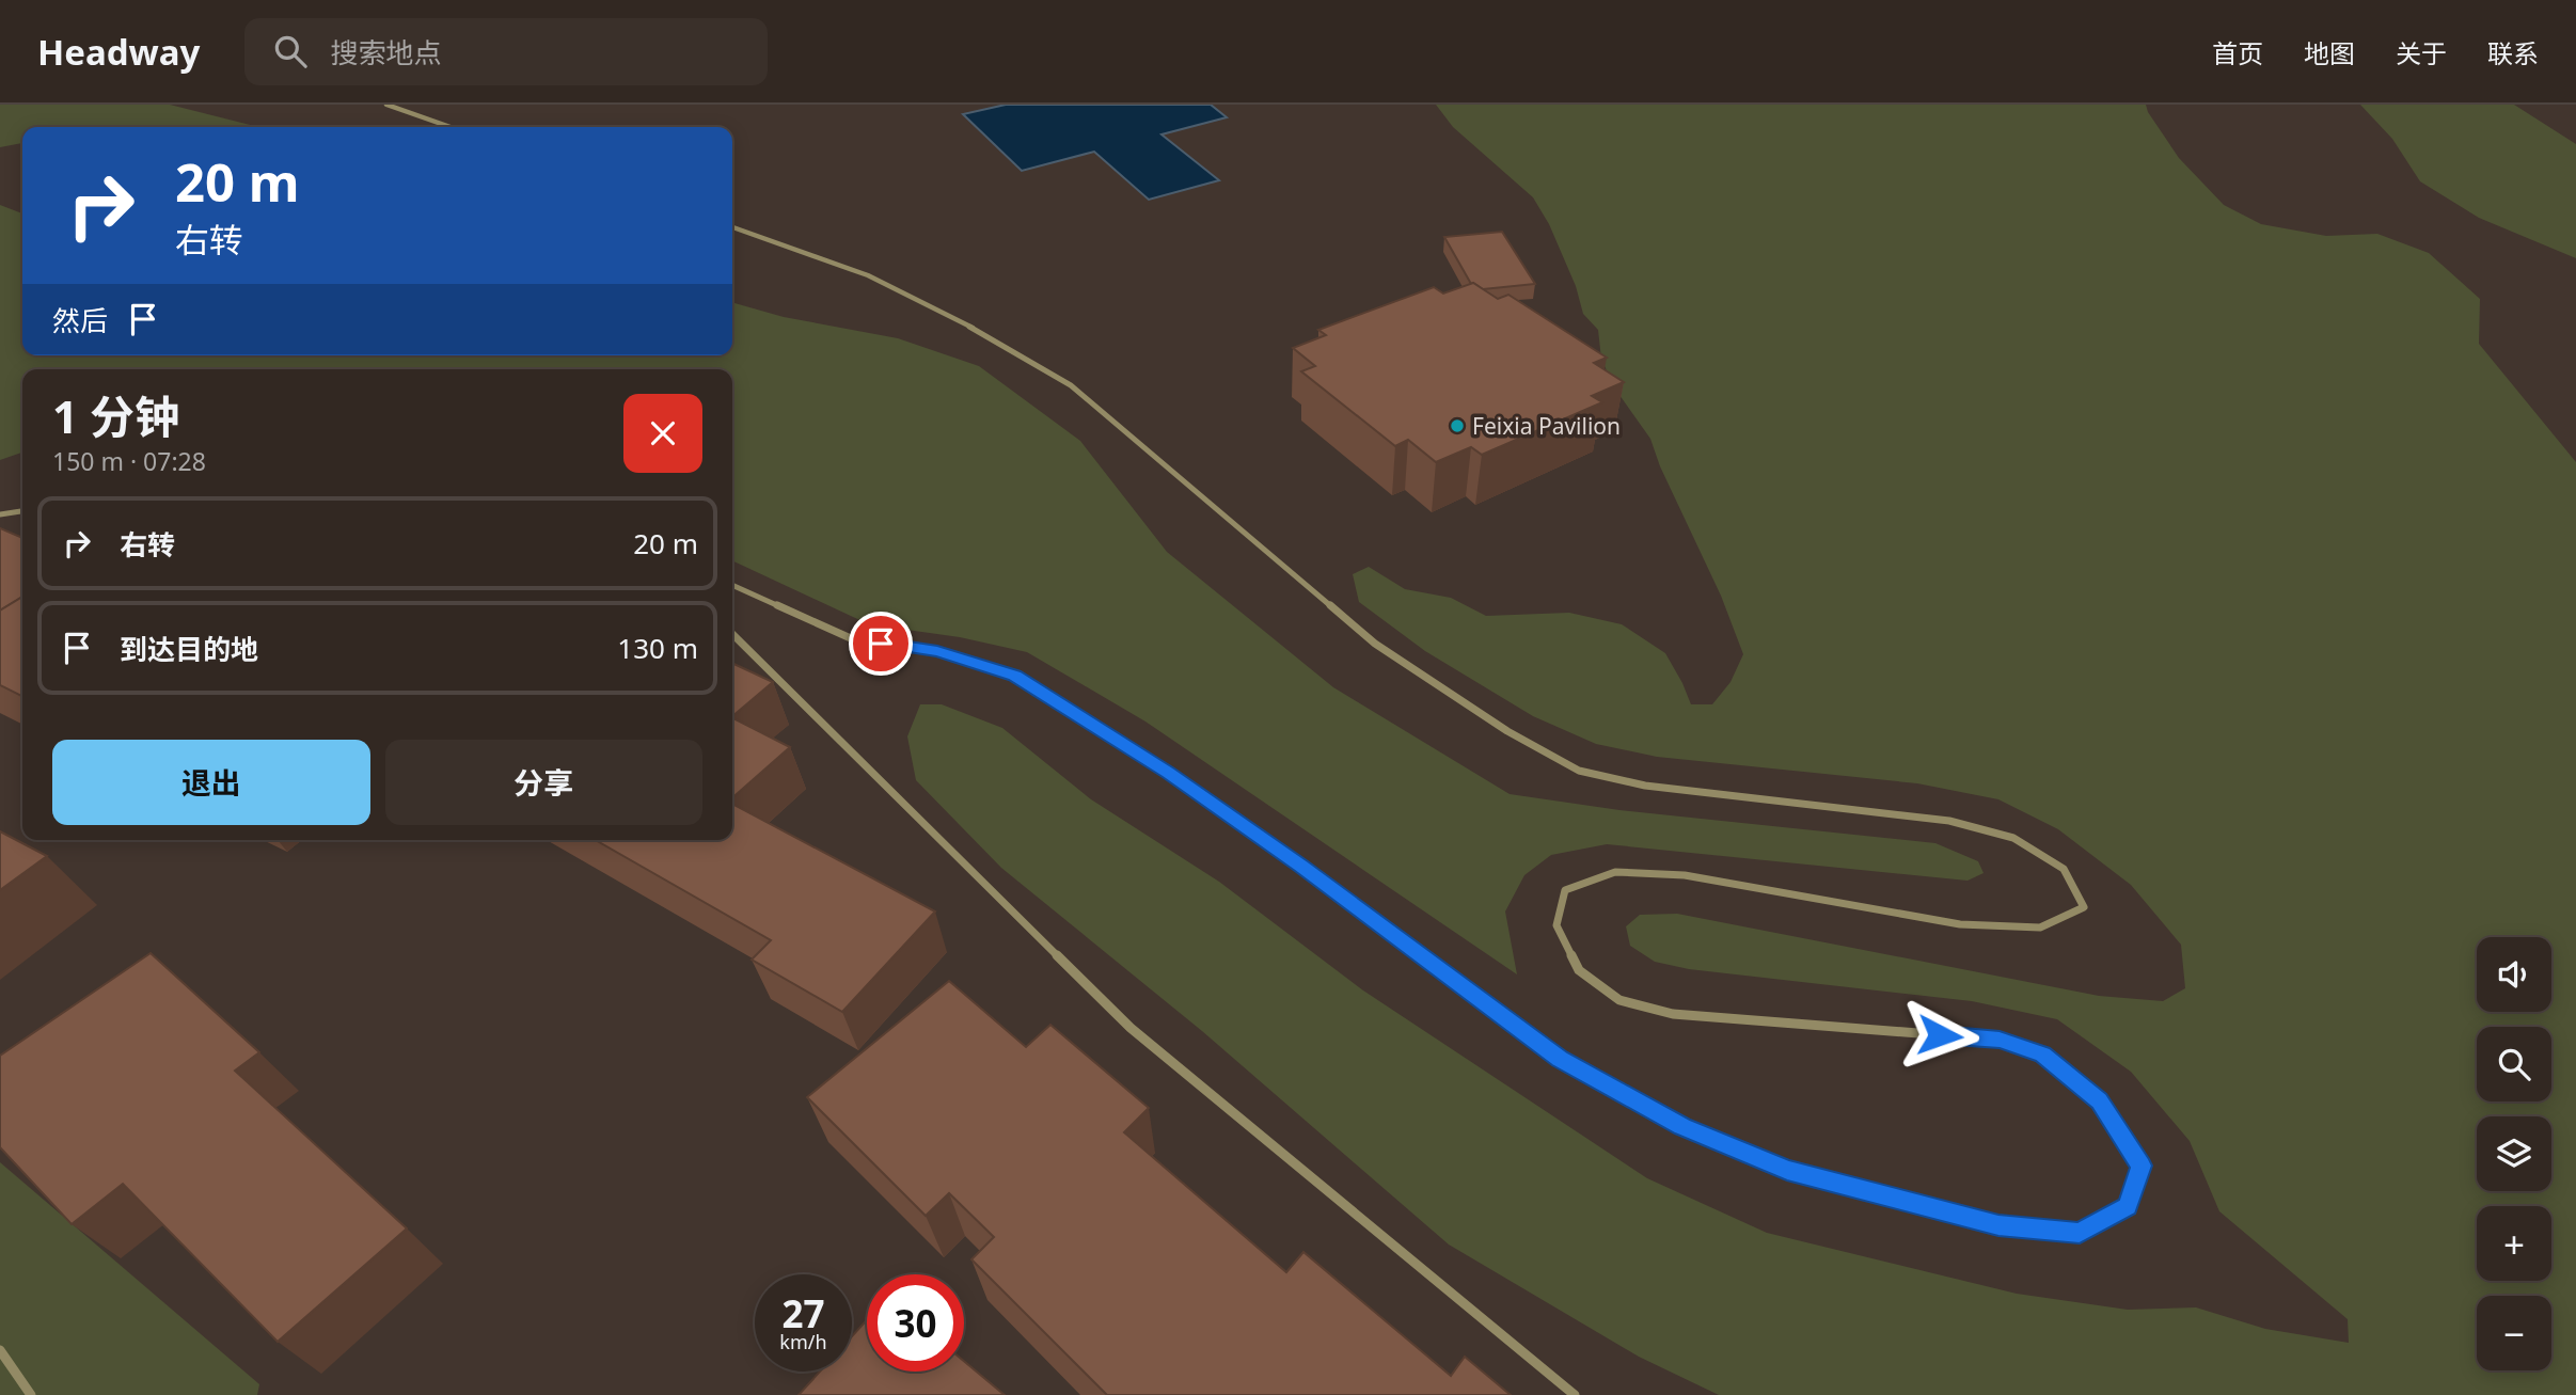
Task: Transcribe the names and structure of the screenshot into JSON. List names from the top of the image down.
{
  "places": ["Feixia Pavilion"],
  "page": {
    "header": "Headway",
    "search": "搜索地点",
    "nav": [
      "首页",
      "地图",
      "关于",
      "联系"
    ],
    "turn": ["20 m", "右转"],
    "then": "然后",
    "heading": ["1 分钟", "150 m · 07:28"],
    "list": [
      {
        "name": "右转",
        "value": "20 m"
      },
      {
        "name": "到达目的地",
        "value": "130 m"
      }
    ],
    "buttons": ["退出", "分享"],
    "map_buttons": ["+", "−"],
    "speed": "27 km/h",
    "limit": "30"
  }
}
